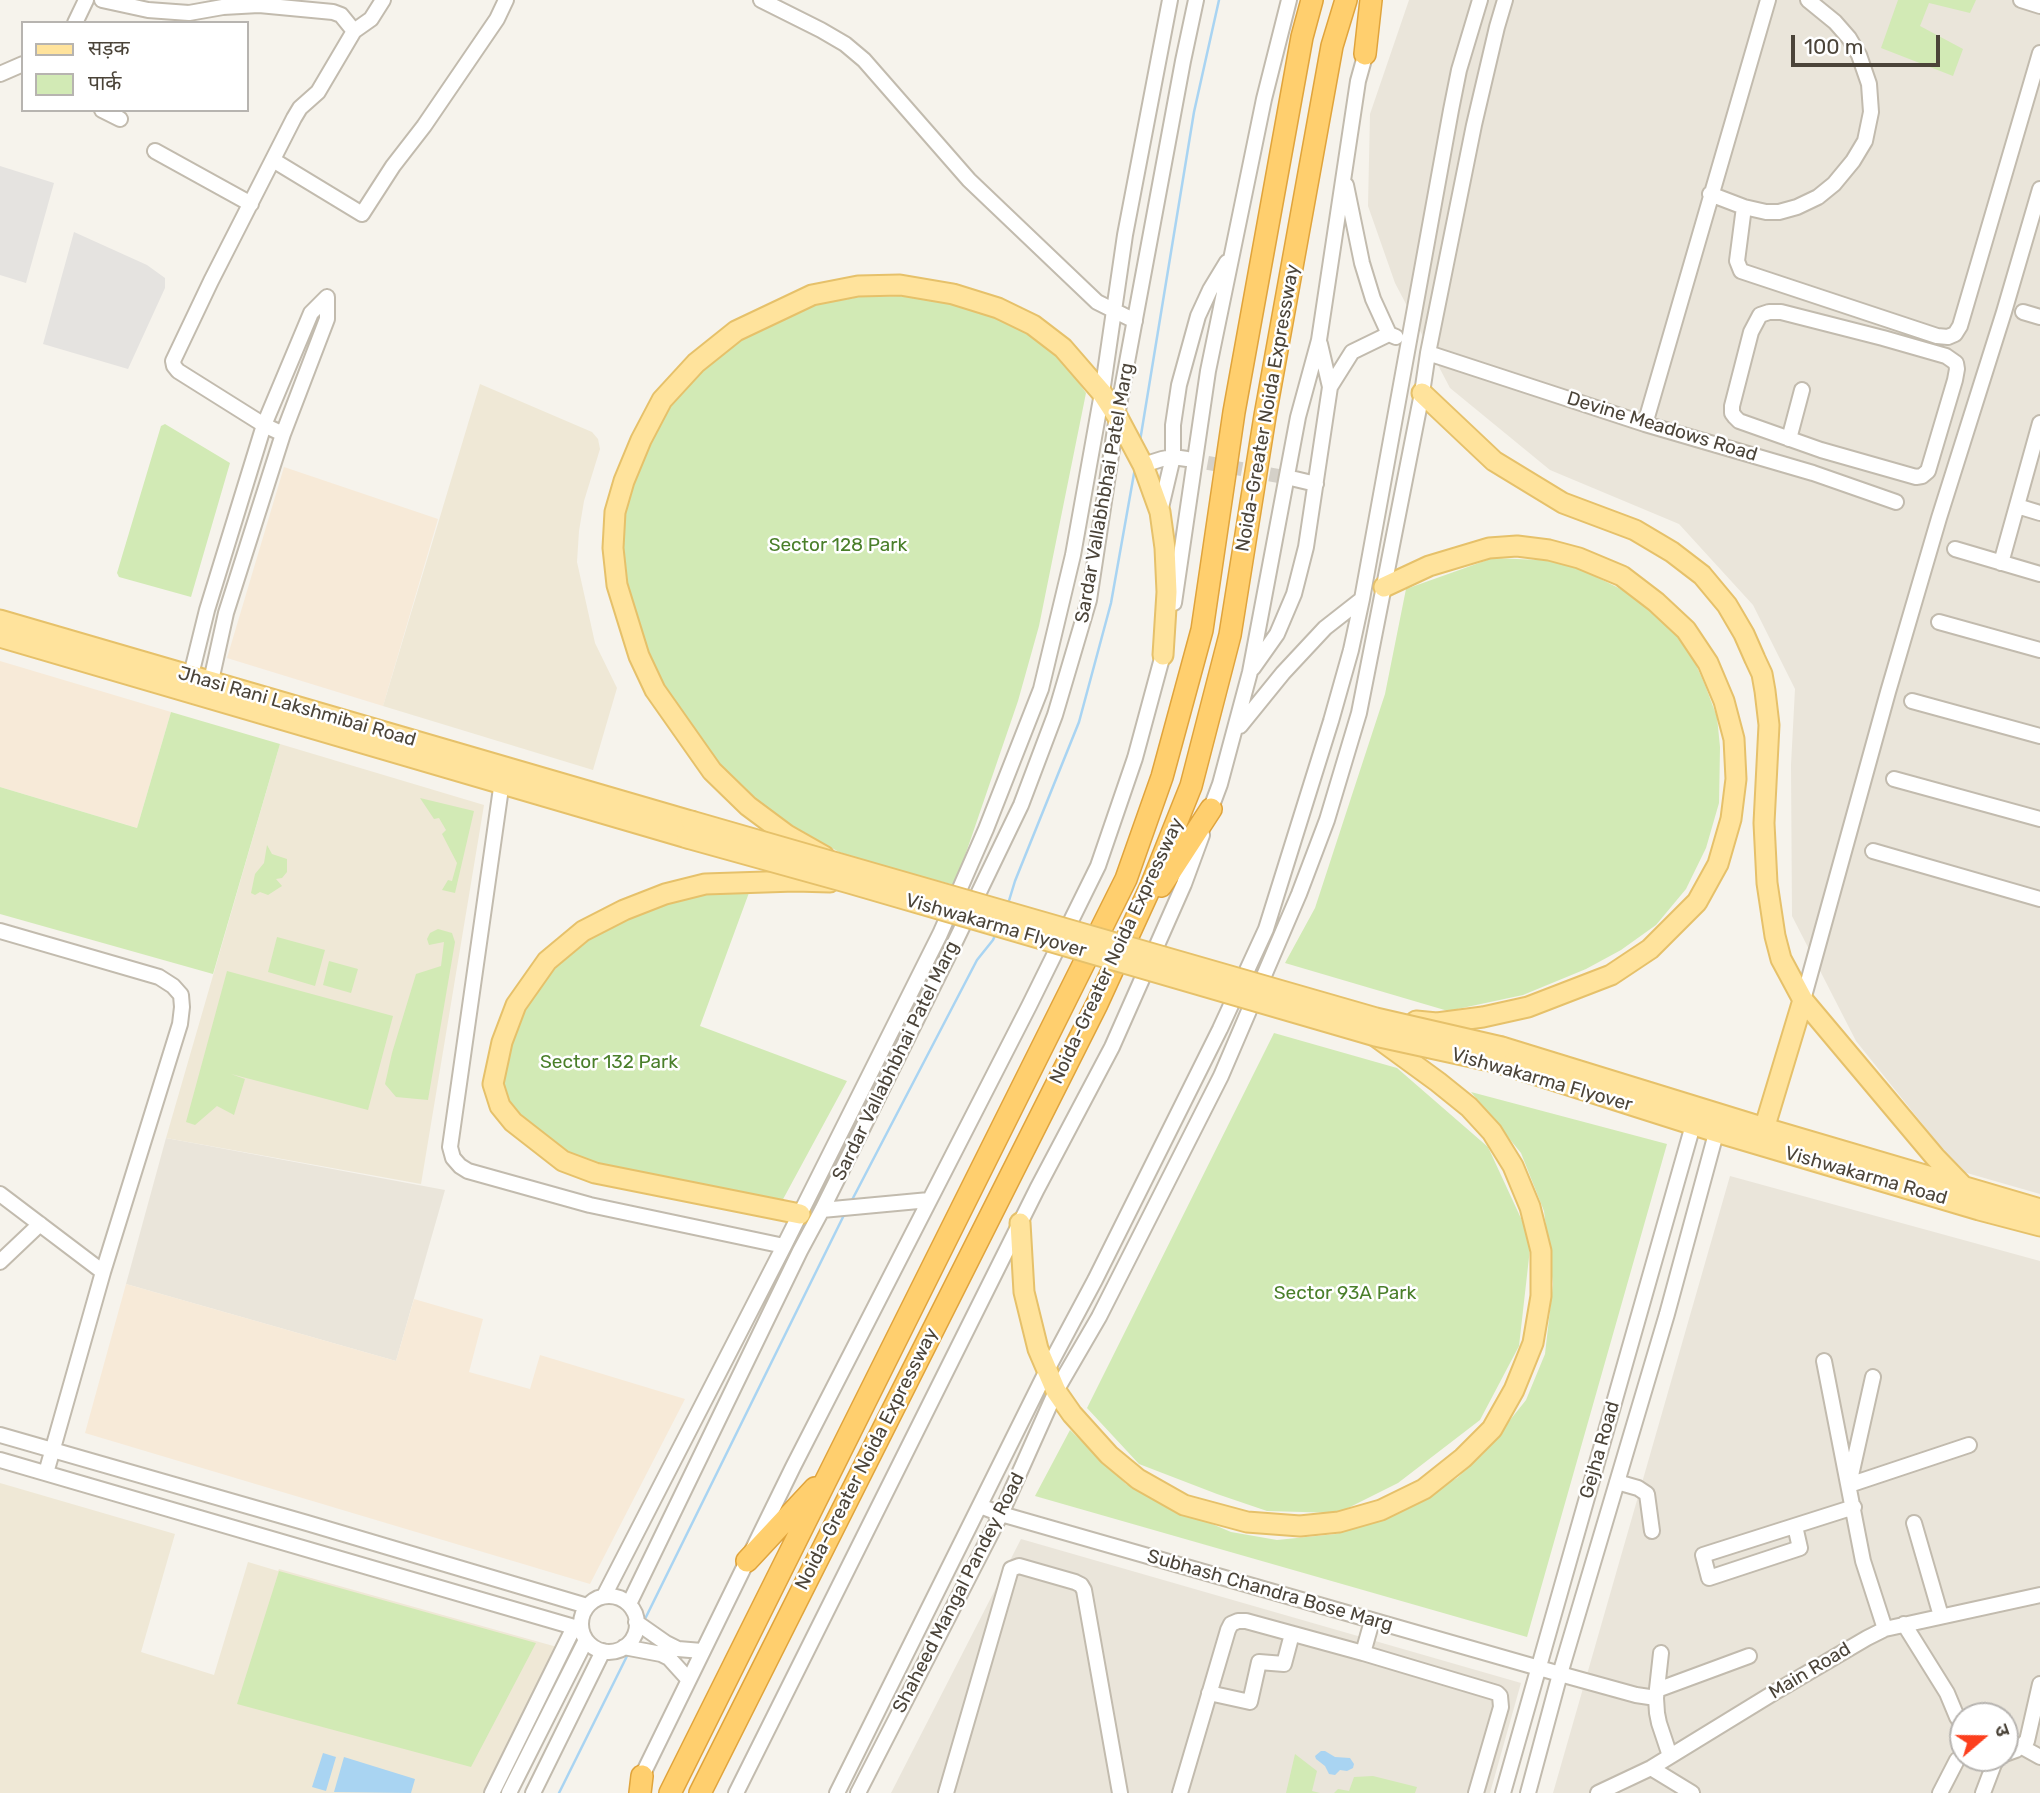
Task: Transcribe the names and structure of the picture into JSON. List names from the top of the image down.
{
  "streets": {
    "highway": ["Noida-Greater Noida Expressway"],
    "main road": ["Jhasi Rani Lakshmibai Road", "Vishwakarma Flyover", "Vishwakarma Road"],
    "street": [
      "Devine Meadows Road",
      "Sardar Vallabhbhai Patel Marg",
      "Gejha Road",
      "Subhash Chandra Bose Marg",
      "Shaheed Mangal Pandey Road",
      "Main Road"
    ]
  },
  "crossings": [
    ["Devine Meadows Road", "Shaheed Mangal Pandey Road"],
    ["Jhasi Rani Lakshmibai Road", "Vishwakarma Flyover"],
    ["Vishwakarma Flyover", "Vishwakarma Road"],
    ["Vishwakarma Flyover", "Gejha Road"],
    ["Vishwakarma Road", "Gejha Road"],
    ["Gejha Road", "Subhash Chandra Bose Marg"],
    ["Subhash Chandra Bose Marg", "Shaheed Mangal Pandey Road"]
  ],
  "parks": ["Sector 128 Park", "Sector 132 Park", "Sector 93A Park"],
  "legend": ["सड़क", "पार्क"],
  "scale_bar": "100 m",
  "north": "right"
}
